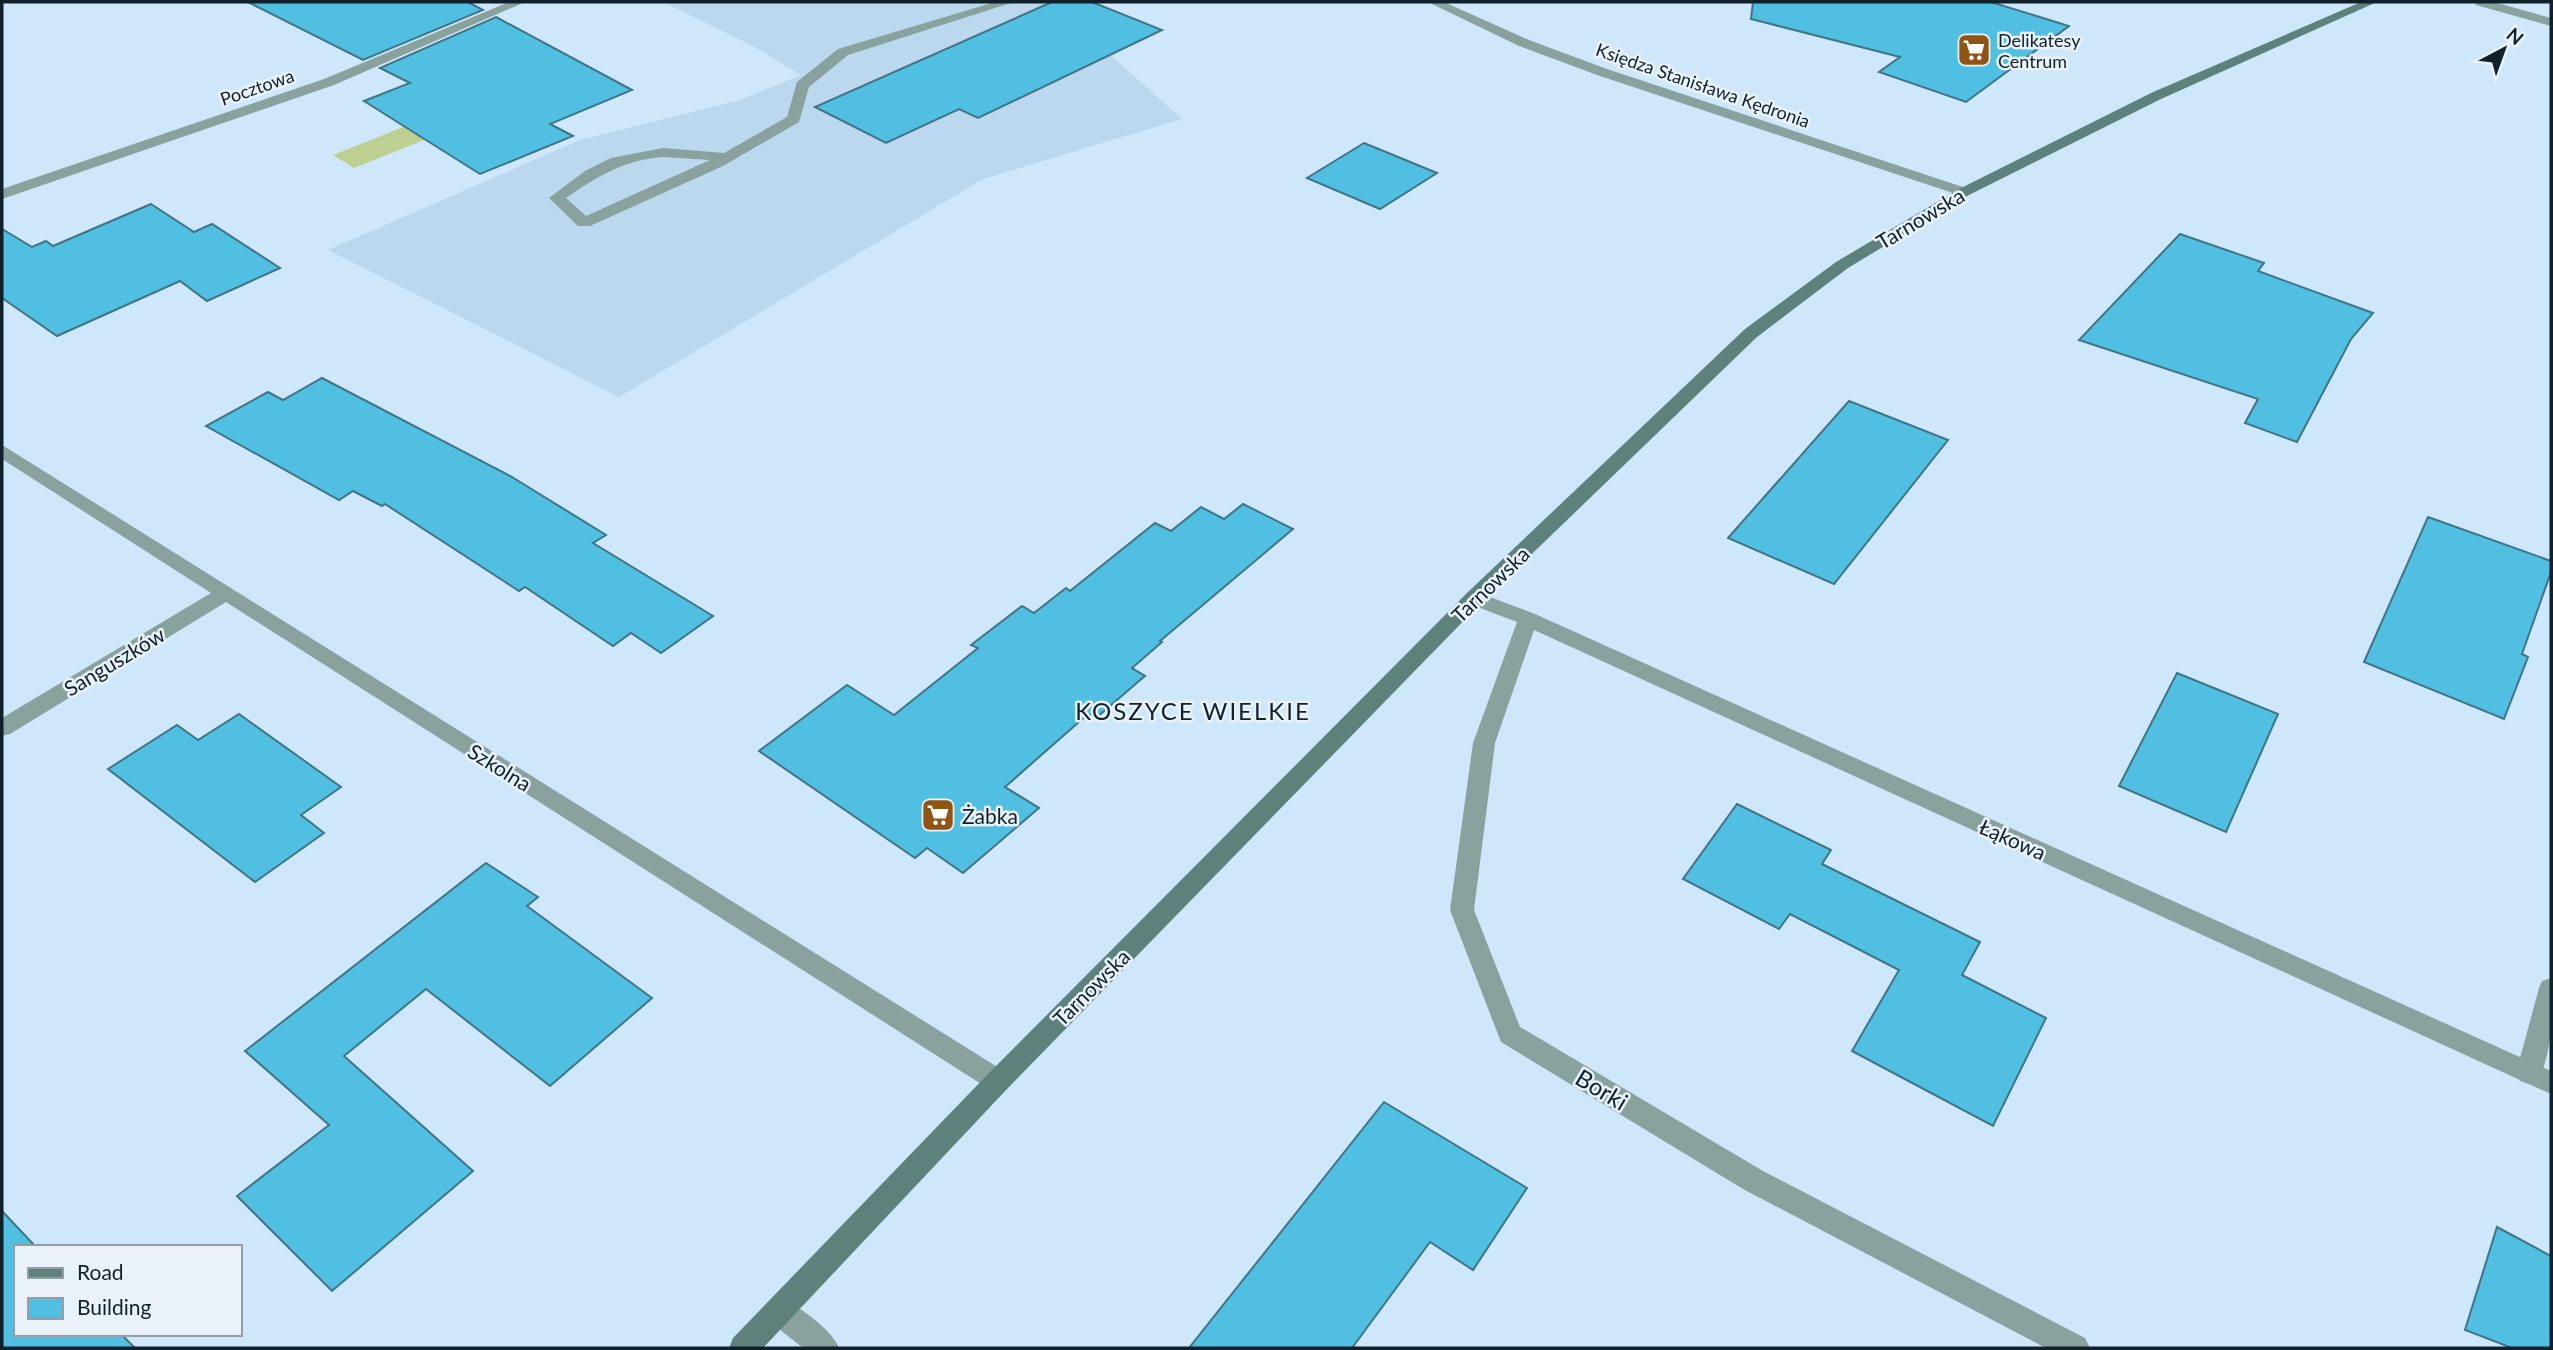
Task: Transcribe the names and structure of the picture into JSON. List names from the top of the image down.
{
  "streets": {
    "street": [
      "Księdza Stanisława Kędronia",
      "Pocztowa",
      "Tarnowska",
      "Sanguszków",
      "Szkolna",
      "Łąkowa",
      "Borki"
    ]
  },
  "crossings": [
    ["Księdza Stanisława Kędronia", "Tarnowska"],
    ["Tarnowska", "Szkolna"],
    ["Tarnowska", "Łąkowa"],
    ["Sanguszków", "Szkolna"],
    ["Łąkowa", "Borki"]
  ],
  "districts": ["KOSZYCE WIELKIE"],
  "places": {
    "supermarket": ["Delikatesy Centrum", "Żabka"]
  },
  "legend": ["Road", "Building"],
  "north": "top right"
}
